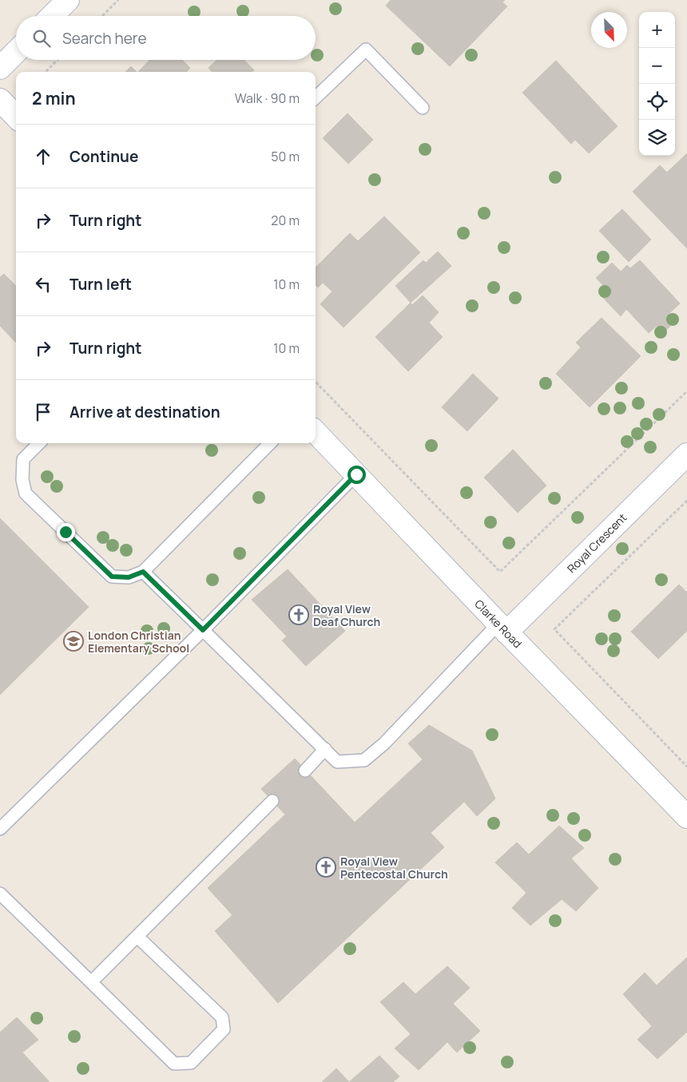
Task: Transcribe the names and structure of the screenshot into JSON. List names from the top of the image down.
{
  "streets": {
    "main road": ["Royal Crescent", "Clarke Road"]
  },
  "crossings": [
    ["Royal Crescent", "Clarke Road"]
  ],
  "places": {
    "church": ["Royal View Deaf Church", "Royal View Pentecostal Church"],
    "school or university": ["London Christian Elementary School"]
  },
  "north": "bottom right",
  "page": {
    "map_buttons": ["+", "−"],
    "search": "Search here",
    "heading": ["2 min", "Walk · 90 m"],
    "list": [
      ["Continue", "50 m"],
      ["Turn right", "20 m"],
      ["Turn left", "10 m"],
      ["Turn right", "10 m"],
      "Arrive at destination"
    ]
  }
}
